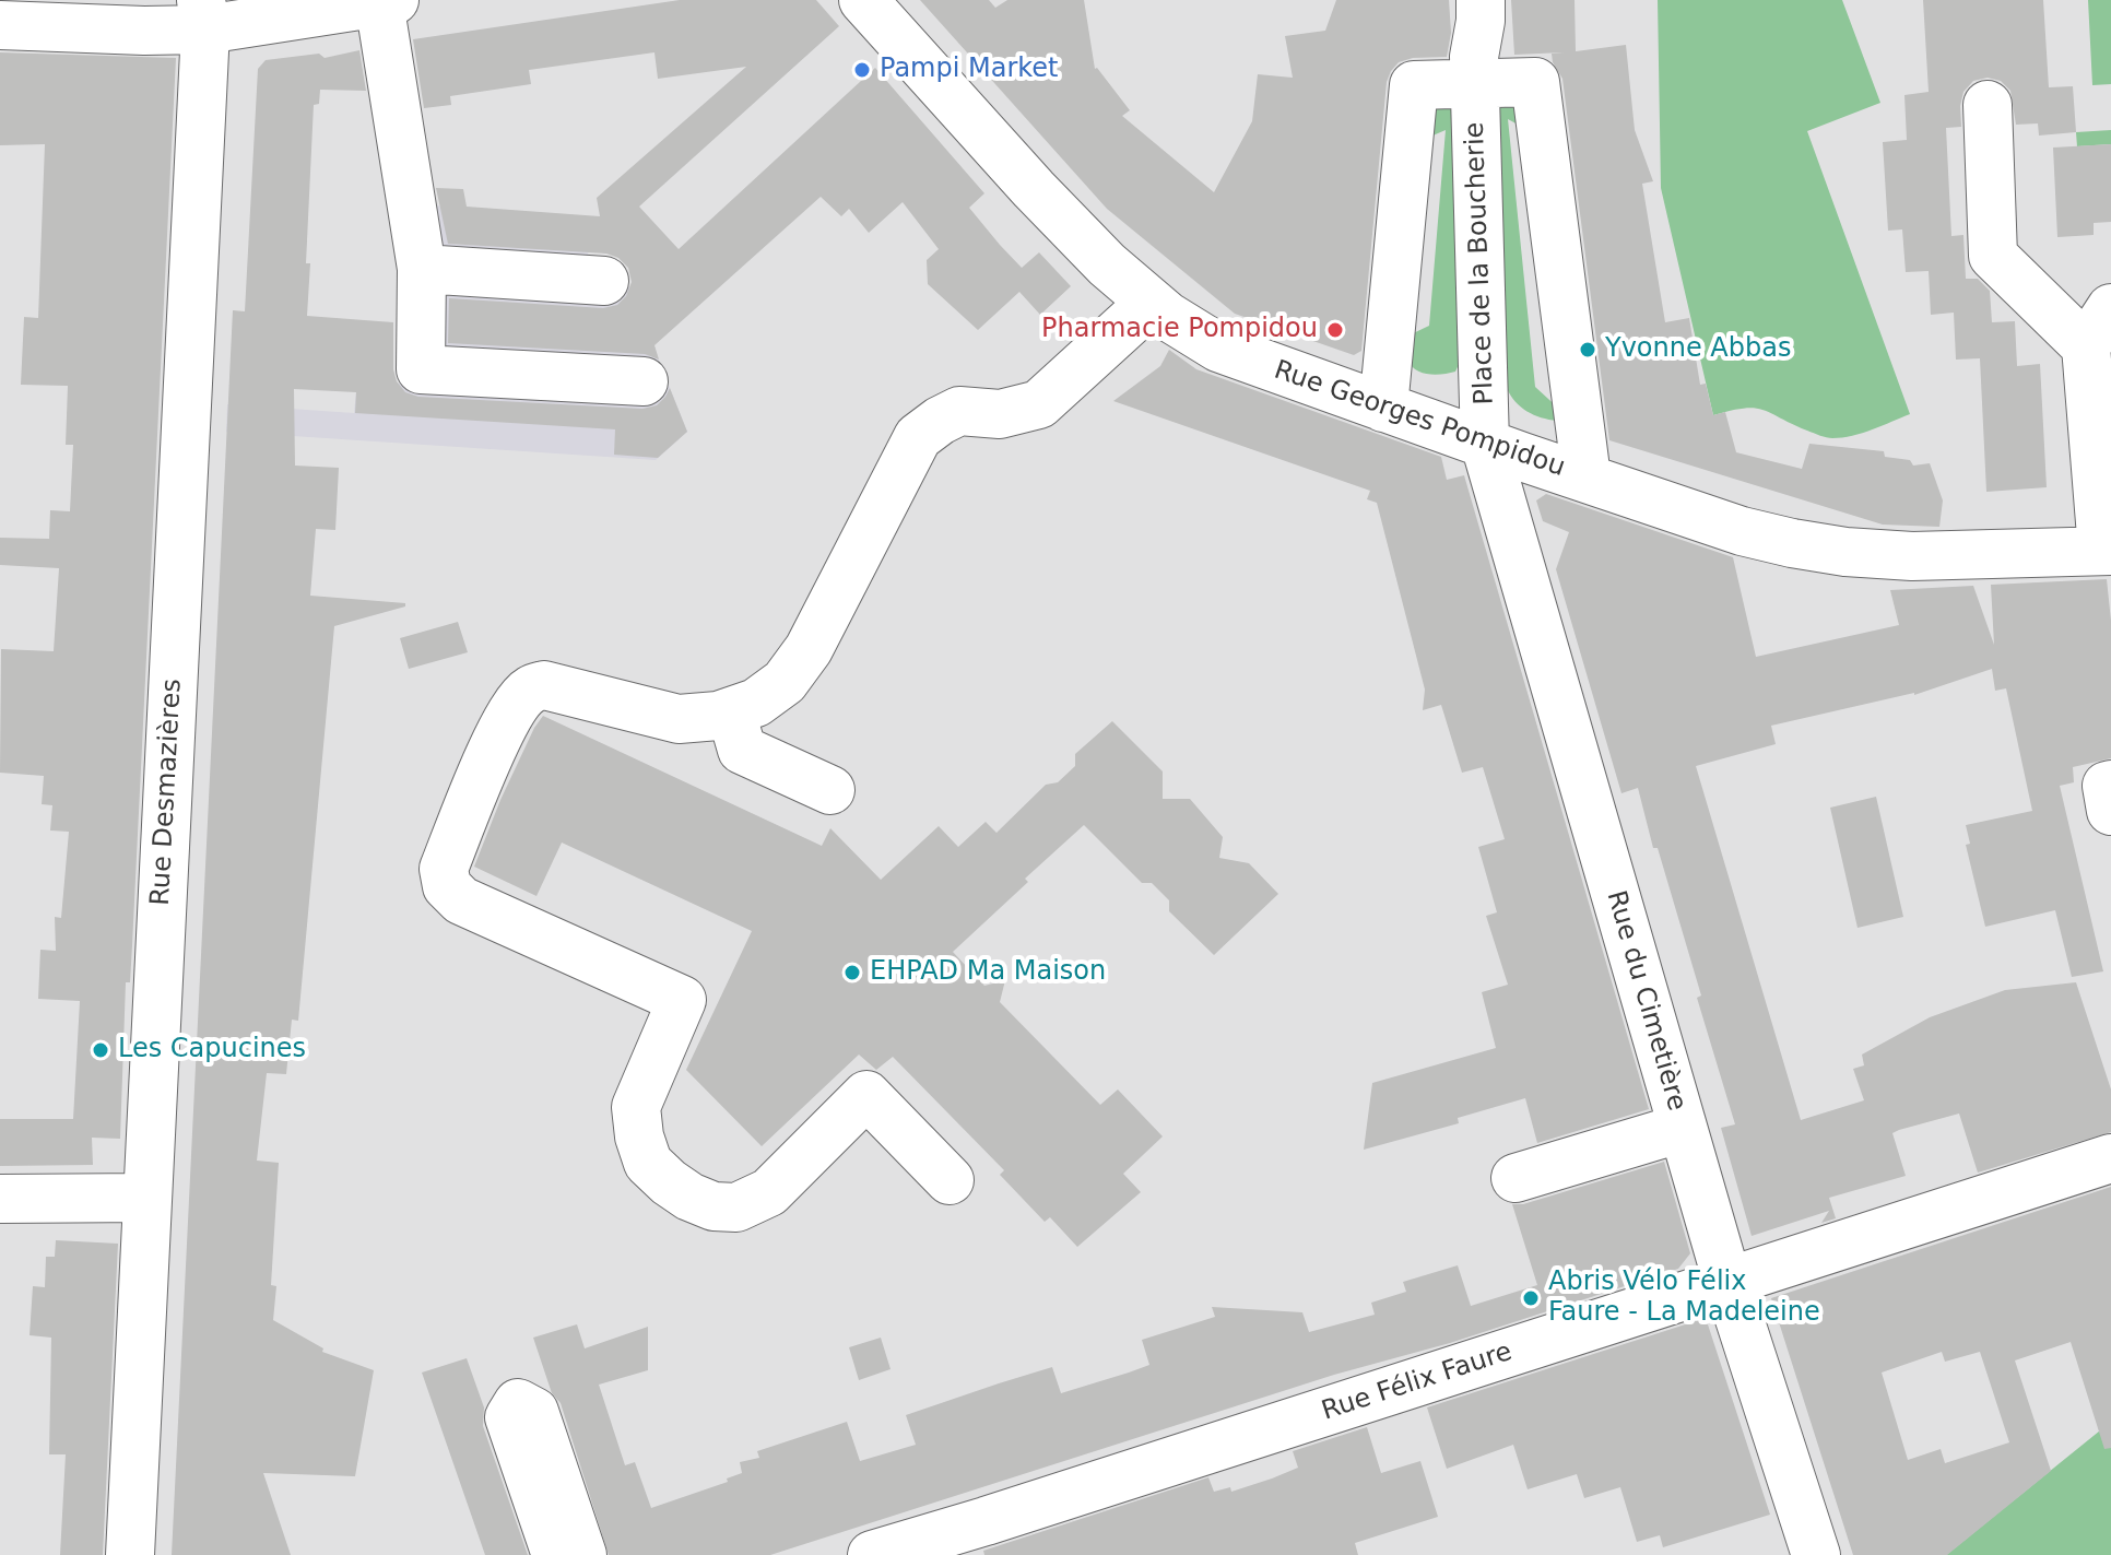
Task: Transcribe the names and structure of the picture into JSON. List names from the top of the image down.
{
  "streets": {
    "street": [
      "Place de la Boucherie",
      "Rue Georges Pompidou",
      "Rue Desmazières",
      "Rue du Cimetière",
      "Rue Félix Faure"
    ]
  },
  "crossings": [
    ["Place de la Boucherie", "Rue Georges Pompidou"],
    ["Place de la Boucherie", "Rue du Cimetière"],
    ["Rue Georges Pompidou", "Rue du Cimetière"],
    ["Rue du Cimetière", "Rue Félix Faure"]
  ],
  "places": [
    "Pampi Market",
    "Pharmacie Pompidou",
    "Yvonne Abbas",
    "EHPAD Ma Maison",
    "Les Capucines",
    "Abris Vélo Félix Faure - La Madeleine"
  ]
}
